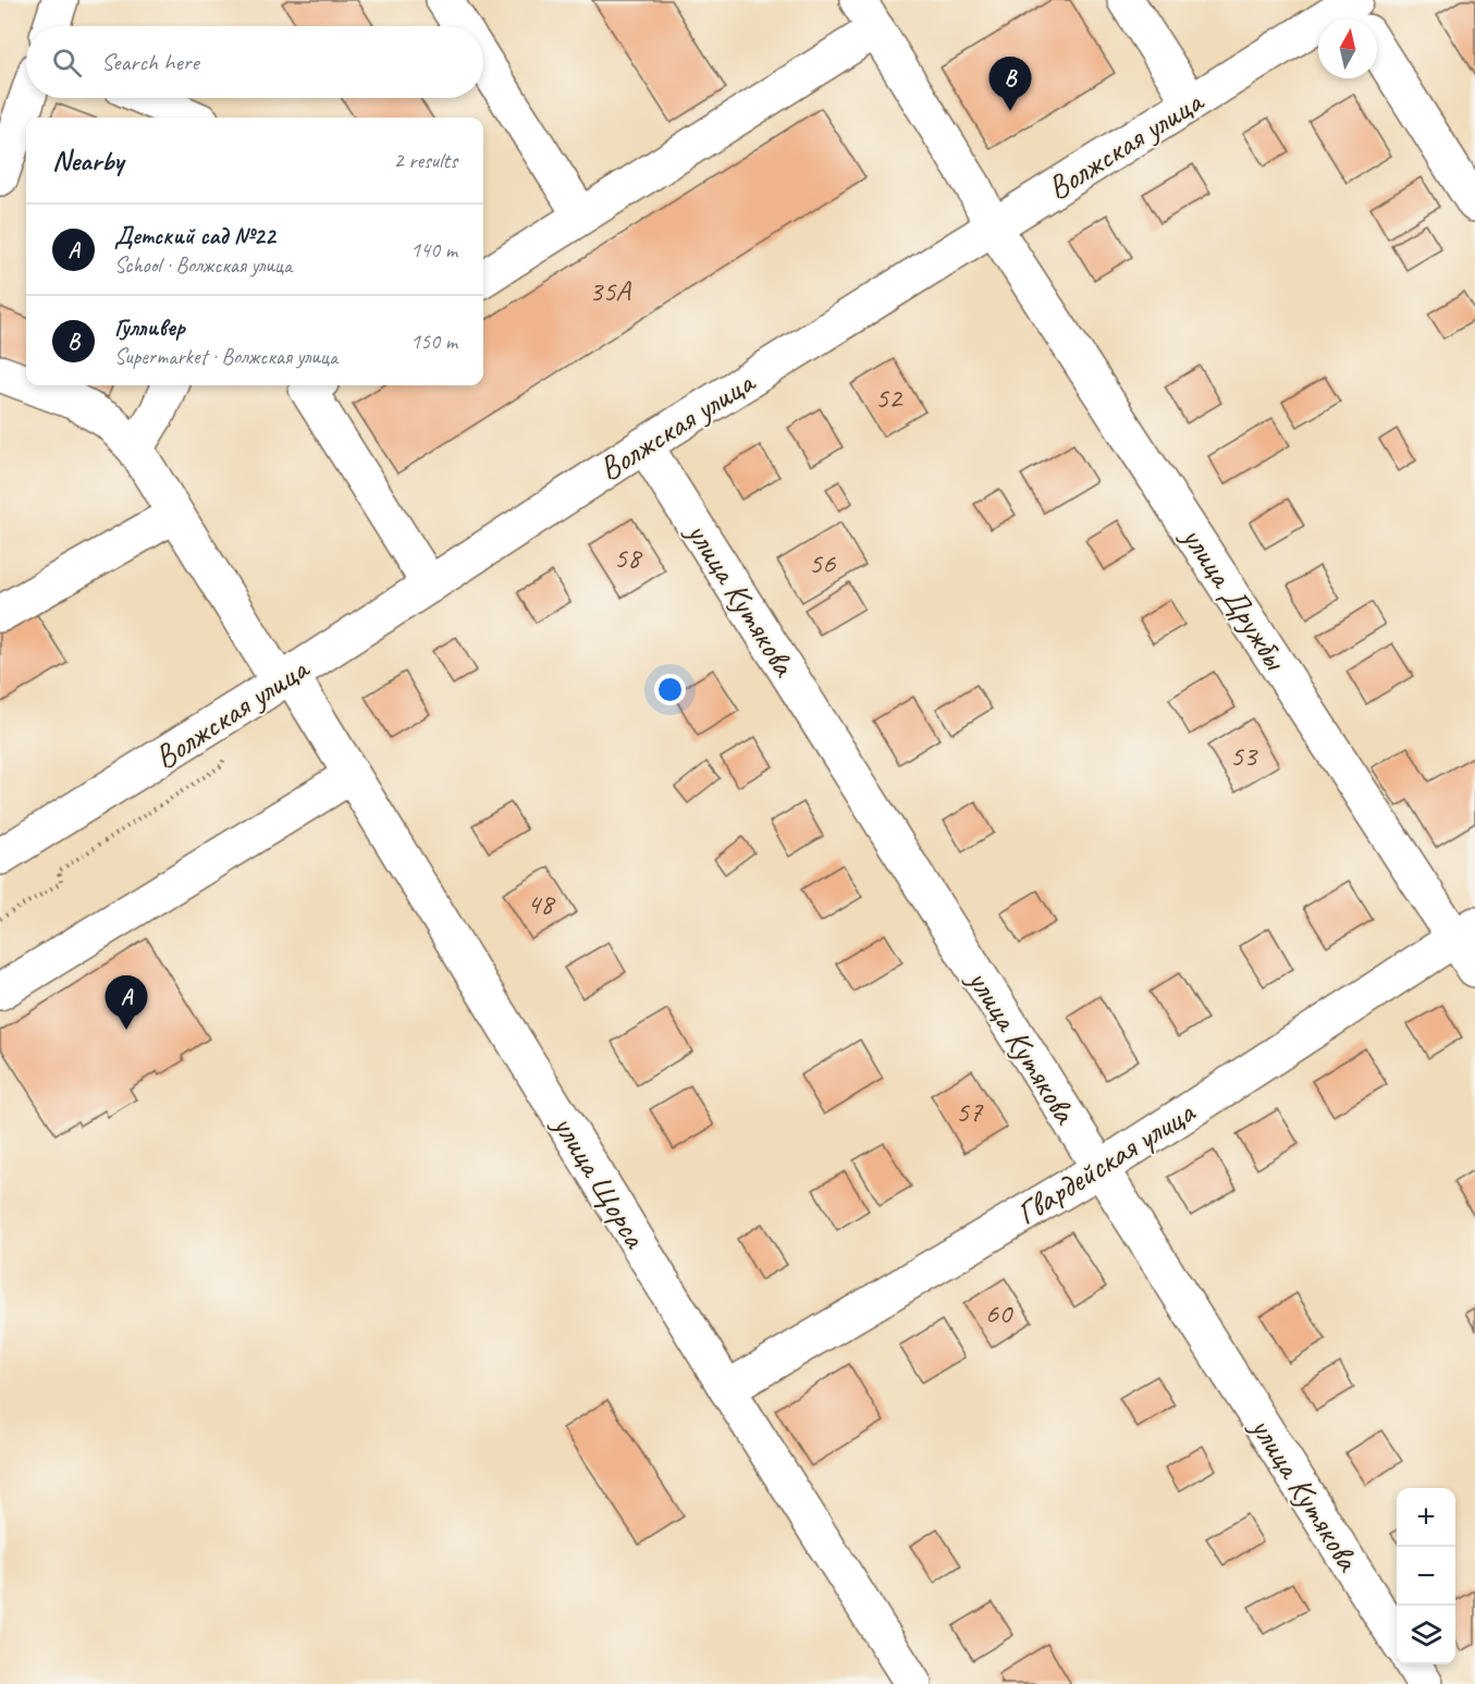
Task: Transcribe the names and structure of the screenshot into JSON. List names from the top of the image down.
{
  "streets": {
    "street": [
      "Волжская улица",
      "улица Дружбы",
      "улица Кутякова",
      "Гвардейская улица",
      "улица Щорса"
    ]
  },
  "crossings": [
    ["Волжская улица", "улица Дружбы"],
    ["Волжская улица", "улица Кутякова"],
    ["Волжская улица", "улица Щорса"],
    ["улица Дружбы", "Гвардейская улица"],
    ["улица Кутякова", "Гвардейская улица"],
    ["Гвардейская улица", "улица Щорса"]
  ],
  "house_numbers": [
    "35А",
    "52",
    "58",
    "56",
    "53",
    "48",
    "57",
    "60"
  ],
  "north": "top",
  "page": {
    "search": "Search here",
    "pins": ["B", "A"],
    "heading": ["Nearby", "2 results"],
    "list": [
      {
        "mark": "A",
        "name": "Детский сад №22",
        "note": "School · Волжская улица",
        "value": "140 m"
      },
      {
        "mark": "B",
        "name": "Гулливер",
        "note": "Supermarket · Волжская улица",
        "value": "150 m"
      }
    ],
    "map_buttons": ["+", "−"]
  }
}
